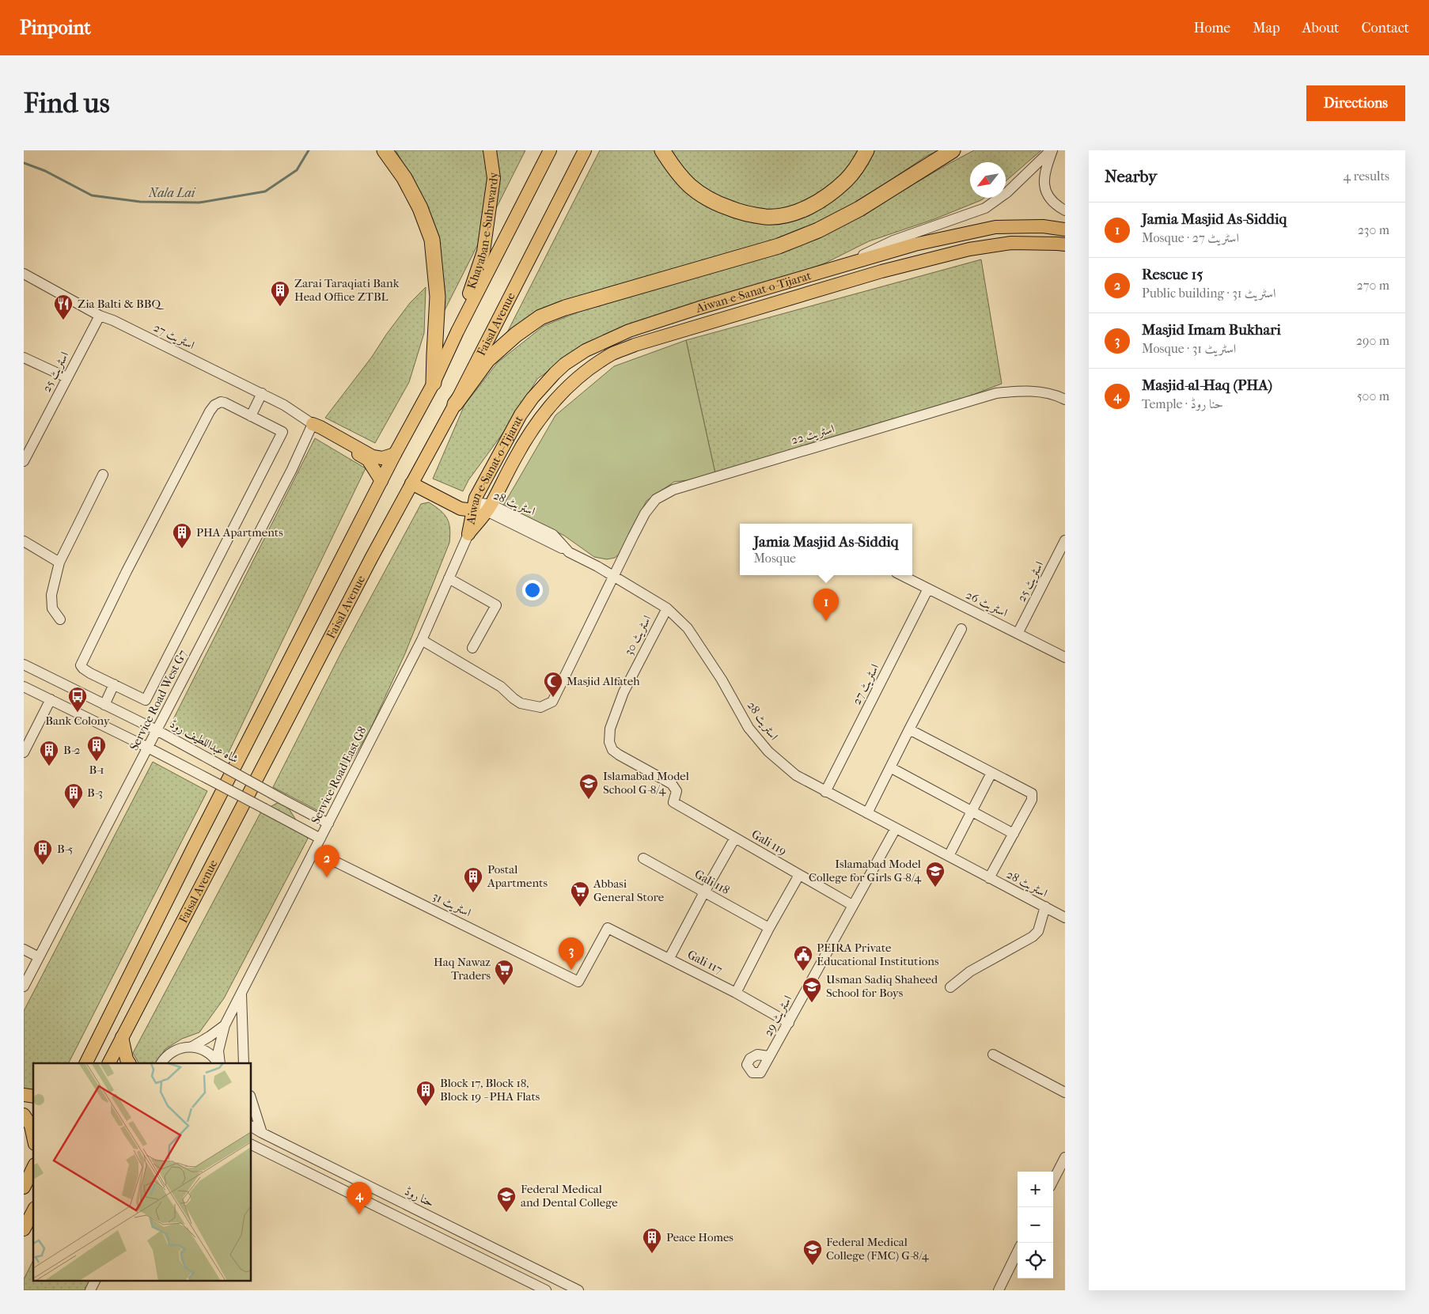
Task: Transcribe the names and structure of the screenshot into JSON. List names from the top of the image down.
{
  "streets": {
    "main road": ["Khayaban-e-Suhrwardy", "Aiwan-e-Sanat-o-Tijarat", "Faisal Avenue"],
    "street": [
      "اسٹریٹ 27",
      "اسٹریٹ 25",
      "اسٹریٹ 22",
      "اسٹریٹ 28",
      "اسٹریٹ 26",
      "اسٹریٹ 30",
      "Service Road West G7",
      "شاہ عبداللطیف روڈ",
      "Service Road East G8",
      "Gali 119",
      "Gali 118",
      "اسٹریٹ 31",
      "Gali 117",
      "اسٹریٹ 29",
      "حنا روڈ"
    ]
  },
  "crossings": [
    ["Khayaban-e-Suhrwardy", "Faisal Avenue"],
    ["Aiwan-e-Sanat-o-Tijarat", "اسٹریٹ 28"],
    ["Aiwan-e-Sanat-o-Tijarat", "Service Road East G8"],
    ["اسٹریٹ 27", "اسٹریٹ 25"],
    ["اسٹریٹ 27", "اسٹریٹ 28"],
    ["اسٹریٹ 27", "اسٹریٹ 26"],
    ["اسٹریٹ 27", "Service Road West G7"],
    ["اسٹریٹ 25", "اسٹریٹ 26"],
    ["اسٹریٹ 22", "اسٹریٹ 28"],
    ["اسٹریٹ 22", "Service Road East G8"],
    ["اسٹریٹ 28", "اسٹریٹ 30"],
    ["اسٹریٹ 28", "اسٹریٹ 29"],
    ["اسٹریٹ 30", "Gali 119"],
    ["Service Road West G7", "شاہ عبداللطیف روڈ"],
    ["شاہ عبداللطیف روڈ", "Service Road East G8"],
    ["Service Road East G8", "اسٹریٹ 31"],
    ["Gali 119", "اسٹریٹ 29"],
    ["اسٹریٹ 31", "Gali 117"],
    ["Gali 117", "اسٹریٹ 29"]
  ],
  "water": ["Nala Lai"],
  "places": {
    "building": [
      "Zarai Taraqiati Bank Head Office ZTBL",
      "PHA Apartments",
      "B-1",
      "B-2",
      "B-3",
      "B-5",
      "Postal Apartments",
      "Block 17, Block 18, Block 19 - PHA Flats",
      "Peace Homes"
    ],
    "restaurant": ["Zia Balti & BBQ"],
    "mosque": ["Masjid Alfateh"],
    "bus stop": ["Bank Colony"],
    "school or university": [
      "Islamabad Model School G-8/4",
      "Islamabad Model College for Girls G-8/4",
      "Usman Sadiq Shaheed School for Boys",
      "Federal Medical and Dental College",
      "Federal Medical College (FMC) G-8/4"
    ],
    "supermarket": ["Abbasi General Store", "Haq Nawaz Traders"],
    "public building": ["PEIRA Private Educational Institutions"]
  },
  "north": "bottom left",
  "page": {
    "header": "Pinpoint",
    "nav": [
      "Home",
      "Map",
      "About",
      "Contact"
    ],
    "buttons": "Directions",
    "title": "Find us",
    "heading": ["Nearby", "4 results"],
    "list": [
      {
        "mark": "1",
        "name": "Jamia Masjid As-Siddiq",
        "note": "Mosque · اسٹریٹ 27",
        "value": "230 m"
      },
      {
        "mark": "2",
        "name": "Rescue 15",
        "note": "Public building · اسٹریٹ 31",
        "value": "270 m"
      },
      {
        "mark": "3",
        "name": "Masjid Imam Bukhari",
        "note": "Mosque · اسٹریٹ 31",
        "value": "290 m"
      },
      {
        "mark": "4",
        "name": "Masjid-al-Haq (PHA)",
        "note": "Temple · حنا روڈ",
        "value": "500 m"
      }
    ],
    "popup": ["Jamia Masjid As-Siddiq", "Mosque"],
    "pins": [
      "1",
      "2",
      "3",
      "4"
    ],
    "map_buttons": ["+", "−"]
  }
}
